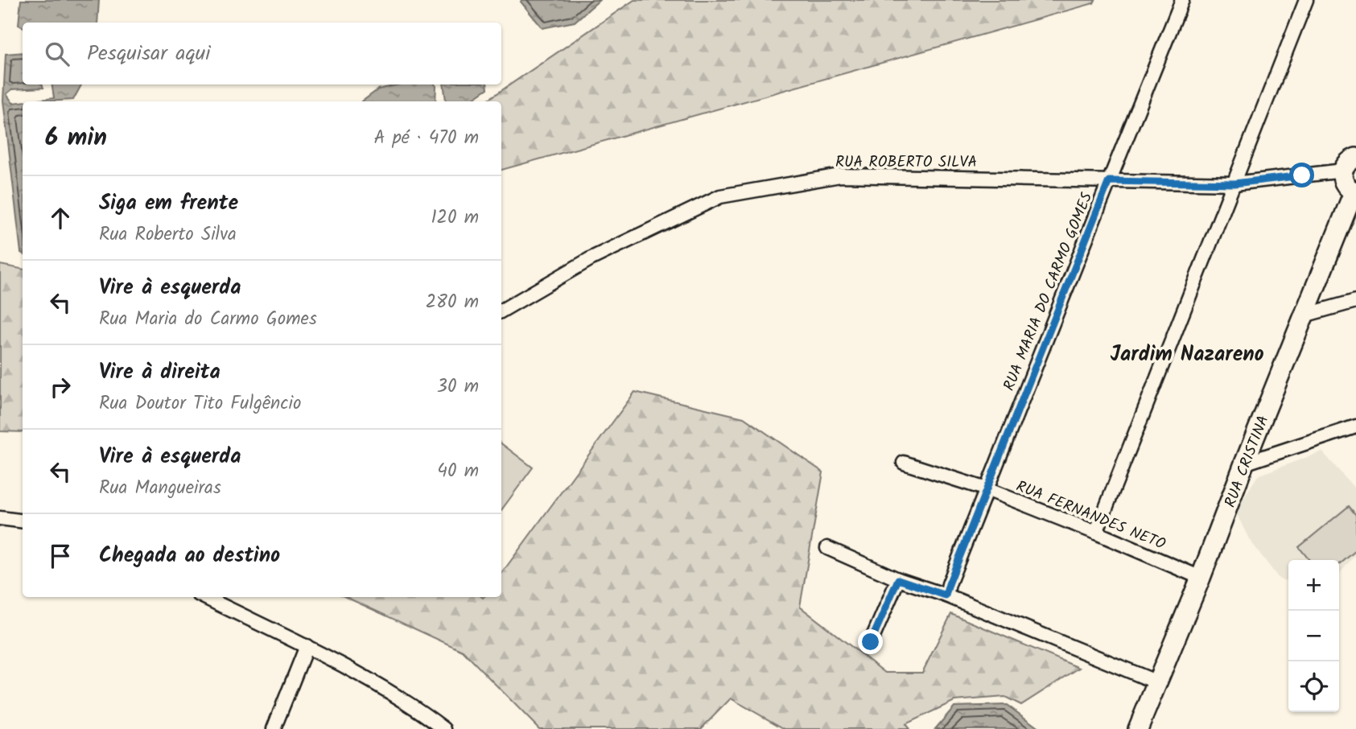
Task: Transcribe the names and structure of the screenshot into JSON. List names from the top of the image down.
{
  "streets": {
    "main road": ["RUA CRISTINA"],
    "street": ["RUA ROBERTO SILVA", "RUA MARIA DO CARMO GOMES", "RUA FERNANDES NETO"]
  },
  "crossings": [
    ["RUA ROBERTO SILVA", "RUA MARIA DO CARMO GOMES"],
    ["RUA MARIA DO CARMO GOMES", "RUA FERNANDES NETO"],
    ["RUA CRISTINA", "RUA FERNANDES NETO"]
  ],
  "districts": ["Jardim Nazareno"],
  "page": {
    "search": "Pesquisar aqui",
    "heading": ["6 min", "A pé · 470 m"],
    "list": [
      ["Siga em frente", "Rua Roberto Silva", "120 m"],
      ["Vire à esquerda", "Rua Maria do Carmo Gomes", "280 m"],
      ["Vire à direita", "Rua Doutor Tito Fulgêncio", "30 m"],
      ["Vire à esquerda", "Rua Mangueiras", "40 m"],
      "Chegada ao destino"
    ],
    "map_buttons": ["+", "−"]
  }
}
